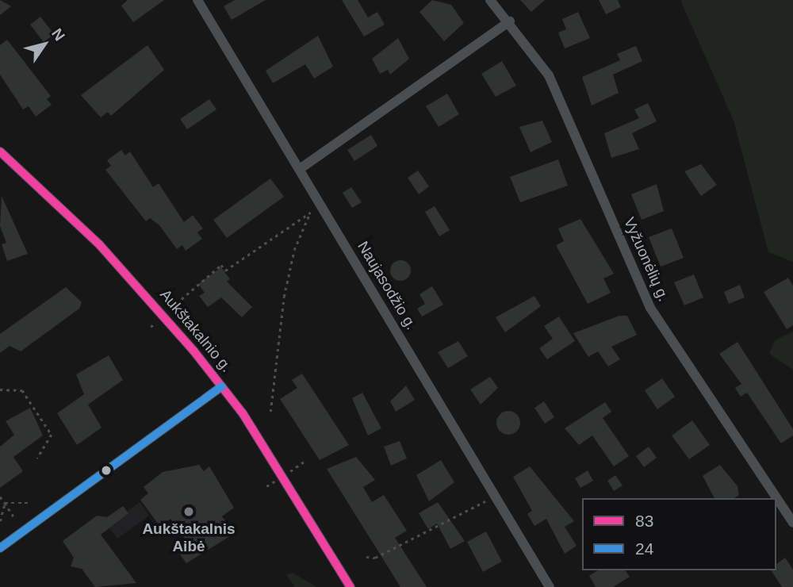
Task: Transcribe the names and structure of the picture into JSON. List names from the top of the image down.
{
  "streets": {
    "street": ["Vyžuonėlių g.", "Naujasodžio g.", "Aukštakalnio g."]
  },
  "places": ["Aukštakalnis Aibė"],
  "lines": ["transit line 83", "transit line 24"],
  "legend": ["83", "24"],
  "north": "top right"
}
